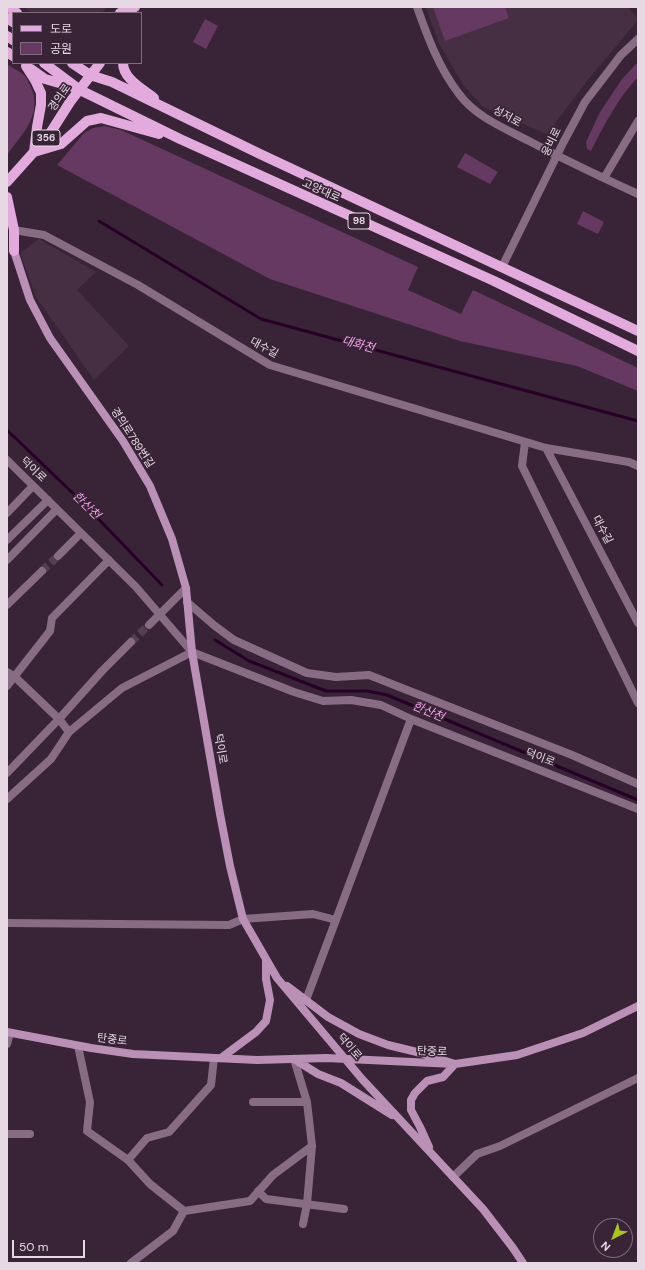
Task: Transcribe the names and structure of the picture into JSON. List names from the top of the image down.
{
  "streets": {
    "main road": [
      "경의로",
      "356",
      "고양대로",
      "98",
      "경의로789번길",
      "덕이로",
      "탄중로"
    ],
    "street": ["성저로", "웅비로", "대수길"]
  },
  "crossings": [
    ["경의로", "고양대로"],
    ["성저로", "웅비로"],
    ["웅비로", "고양대로"],
    ["경의로789번길", "덕이로"],
    ["덕이로", "탄중로"]
  ],
  "water": ["대화천", "한산천"],
  "legend": ["도로", "공원"],
  "scale_bar": "50 m",
  "north": "bottom left"
}
